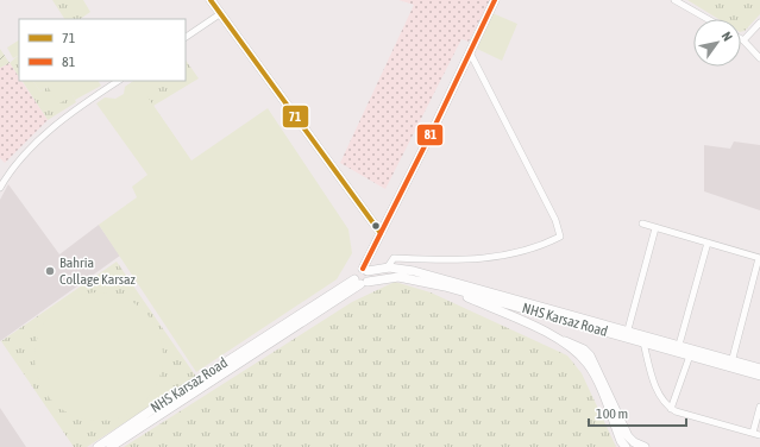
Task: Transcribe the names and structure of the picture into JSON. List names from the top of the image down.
{
  "streets": {
    "street": ["NHS Karsaz Road"]
  },
  "places": ["Bahria Collage Karsaz"],
  "lines": ["transit line 71", "transit line 81"],
  "legend": ["71", "81"],
  "scale_bar": "100 m",
  "north": "top right"
}
